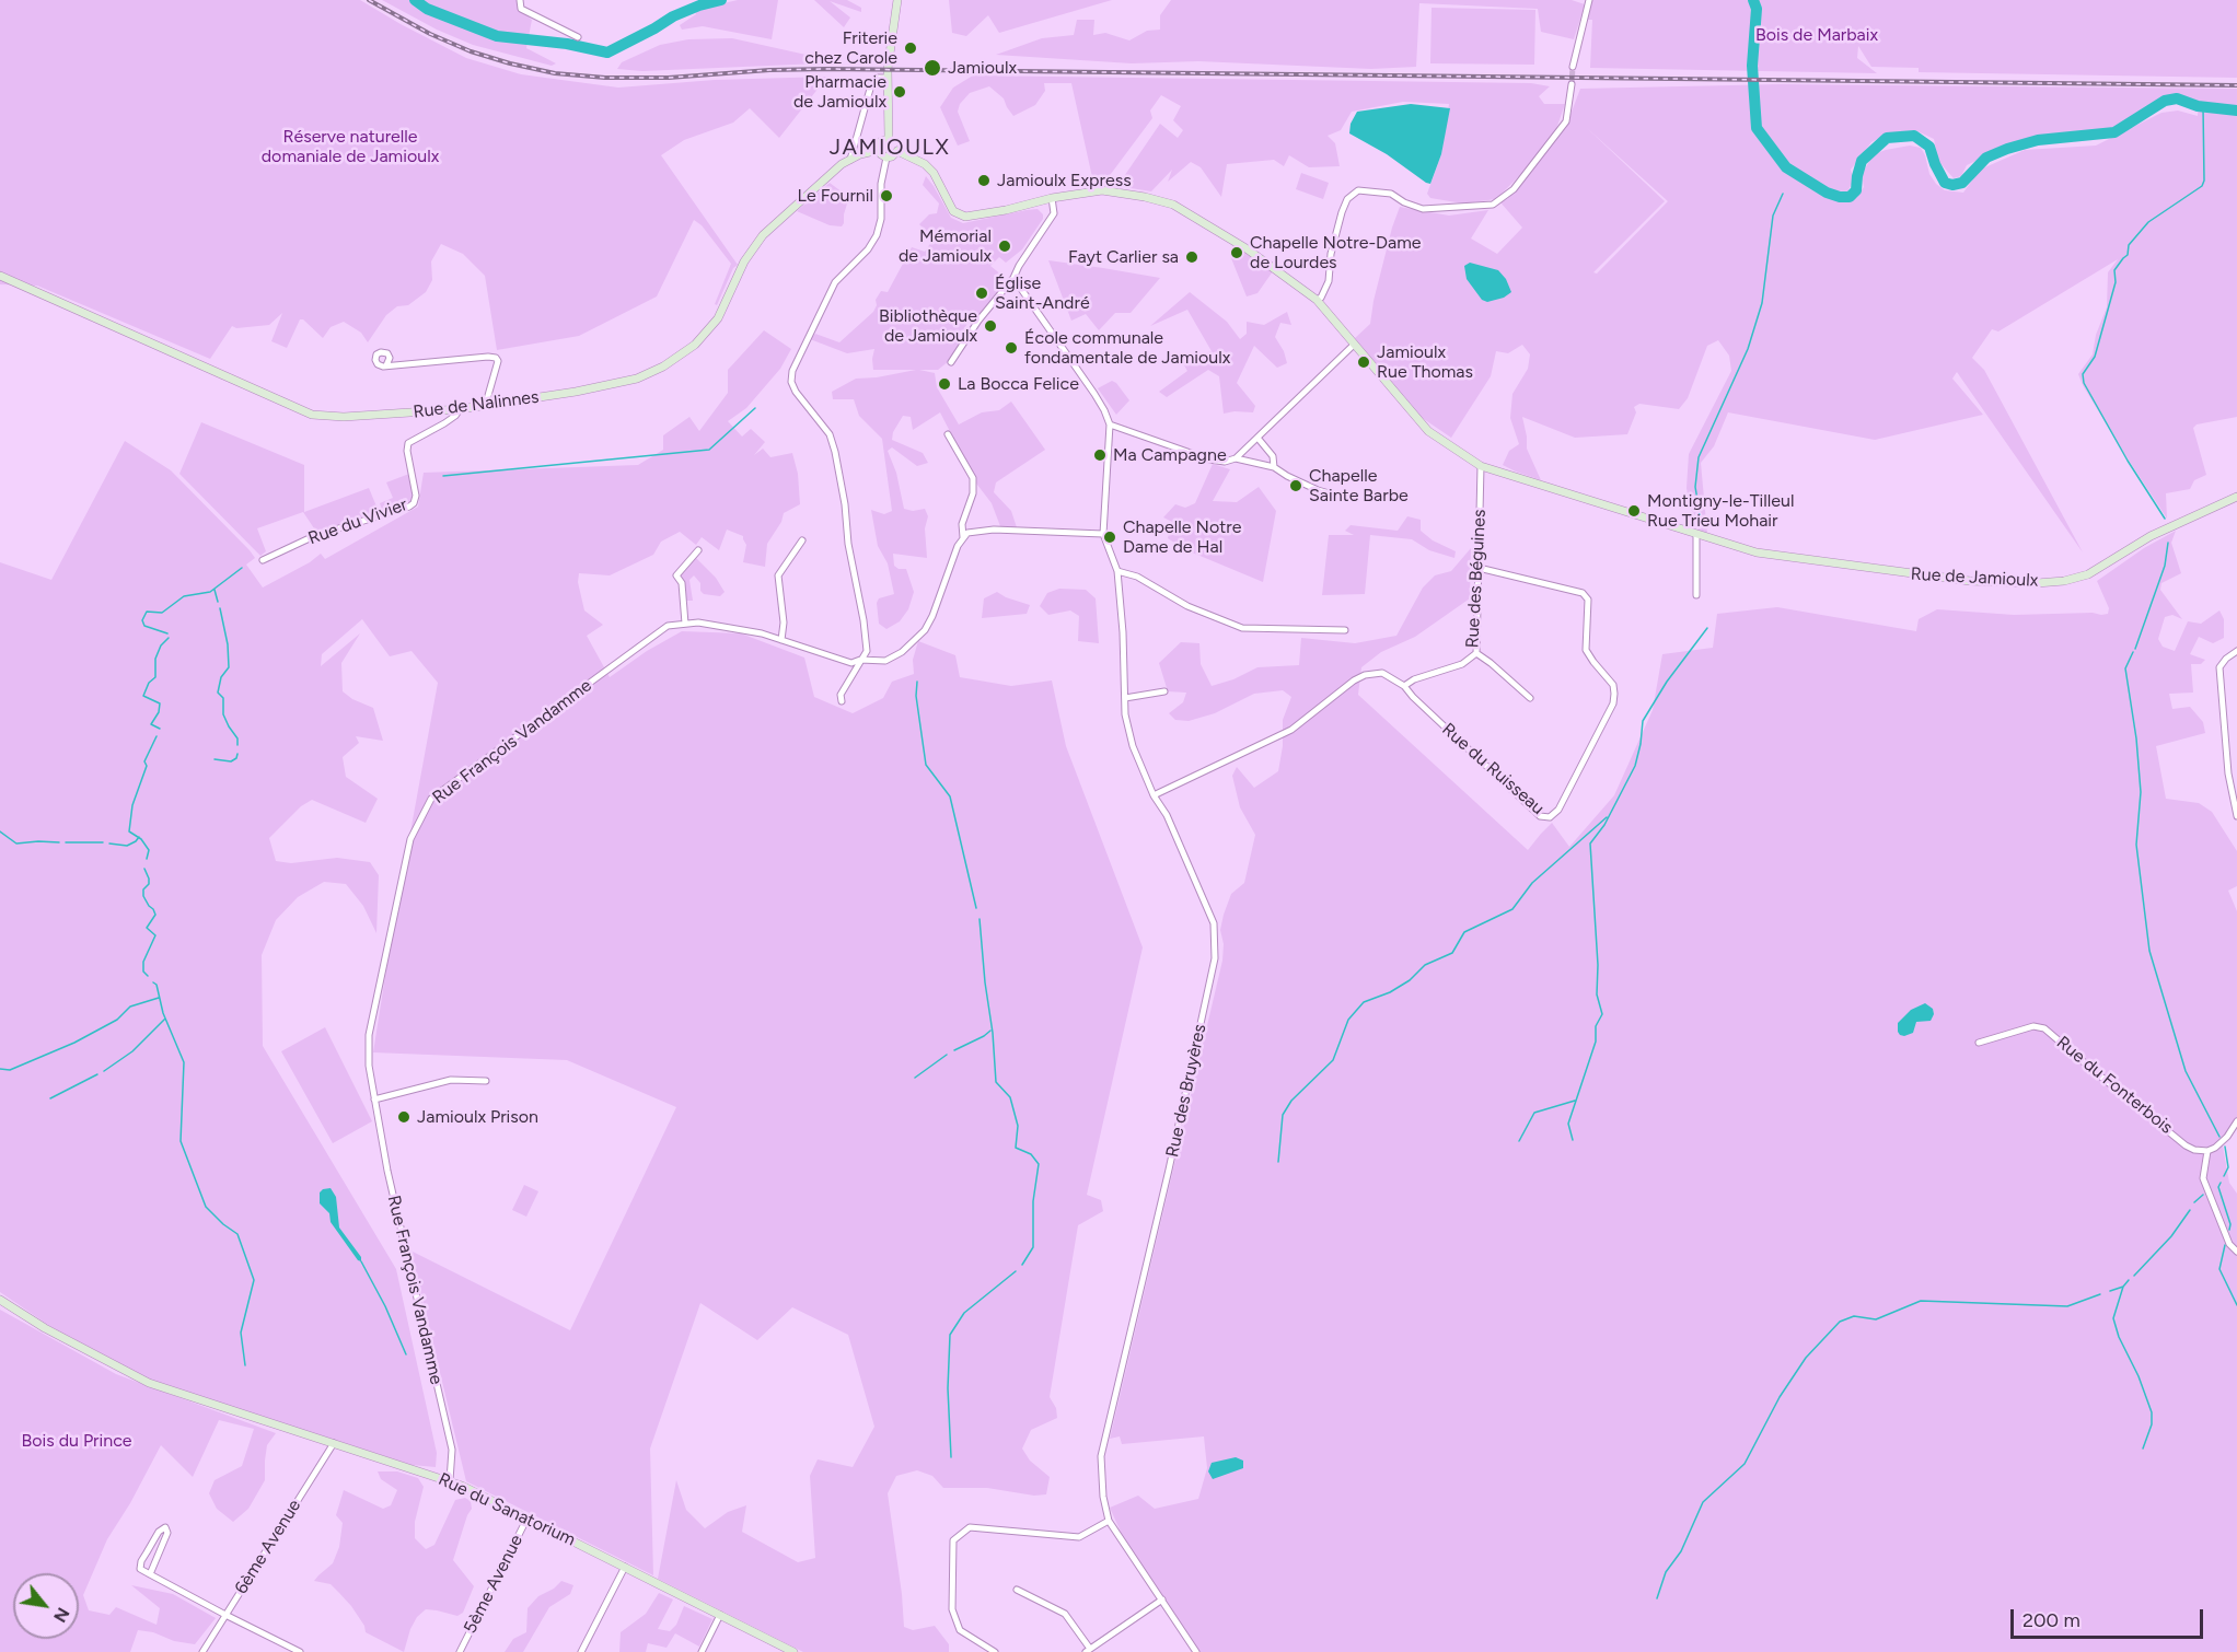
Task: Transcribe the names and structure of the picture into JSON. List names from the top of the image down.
{
  "streets": {
    "street": [
      "Rue de Nalinnes",
      "Rue du Vivier",
      "Rue de Jamioulx",
      "Rue des Béguines",
      "Rue François Vandamme",
      "Rue du Ruisseau",
      "Rue du Fonterbois",
      "Rue des Bruyères",
      "Rue du Sanatorium",
      "6ème Avenue",
      "5ème Avenue"
    ]
  },
  "crossings": [
    ["Rue de Nalinnes", "Rue du Vivier"],
    ["Rue de Nalinnes", "Rue de Jamioulx"],
    ["Rue de Jamioulx", "Rue des Béguines"],
    ["Rue des Béguines", "Rue du Ruisseau"],
    ["Rue François Vandamme", "Rue du Sanatorium"],
    ["Rue du Sanatorium", "6ème Avenue"],
    ["Rue du Sanatorium", "5ème Avenue"]
  ],
  "districts": ["JAMIOULX"],
  "parks": ["Bois de Marbaix", "Réserve naturelle domaniale de Jamioulx", "Bois du Prince"],
  "places": [
    "Friterie chez Carole",
    "Jamioulx",
    "Pharmacie de Jamioulx",
    "Jamioulx Express",
    "Le Fournil",
    "Mémorial de Jamioulx",
    "Chapelle Notre-Dame de Lourdes",
    "Fayt Carlier sa",
    "Église Saint-André",
    "Bibliothèque de Jamioulx",
    "École communale fondamentale de Jamioulx",
    "Jamioulx Rue Thomas",
    "La Bocca Felice",
    "Ma Campagne",
    "Chapelle Sainte Barbe",
    "Montigny-le-Tilleul Rue Trieu Mohair",
    "Chapelle Notre Dame de Hal",
    "Jamioulx Prison"
  ],
  "scale_bar": "200 m",
  "north": "bottom right"
}
